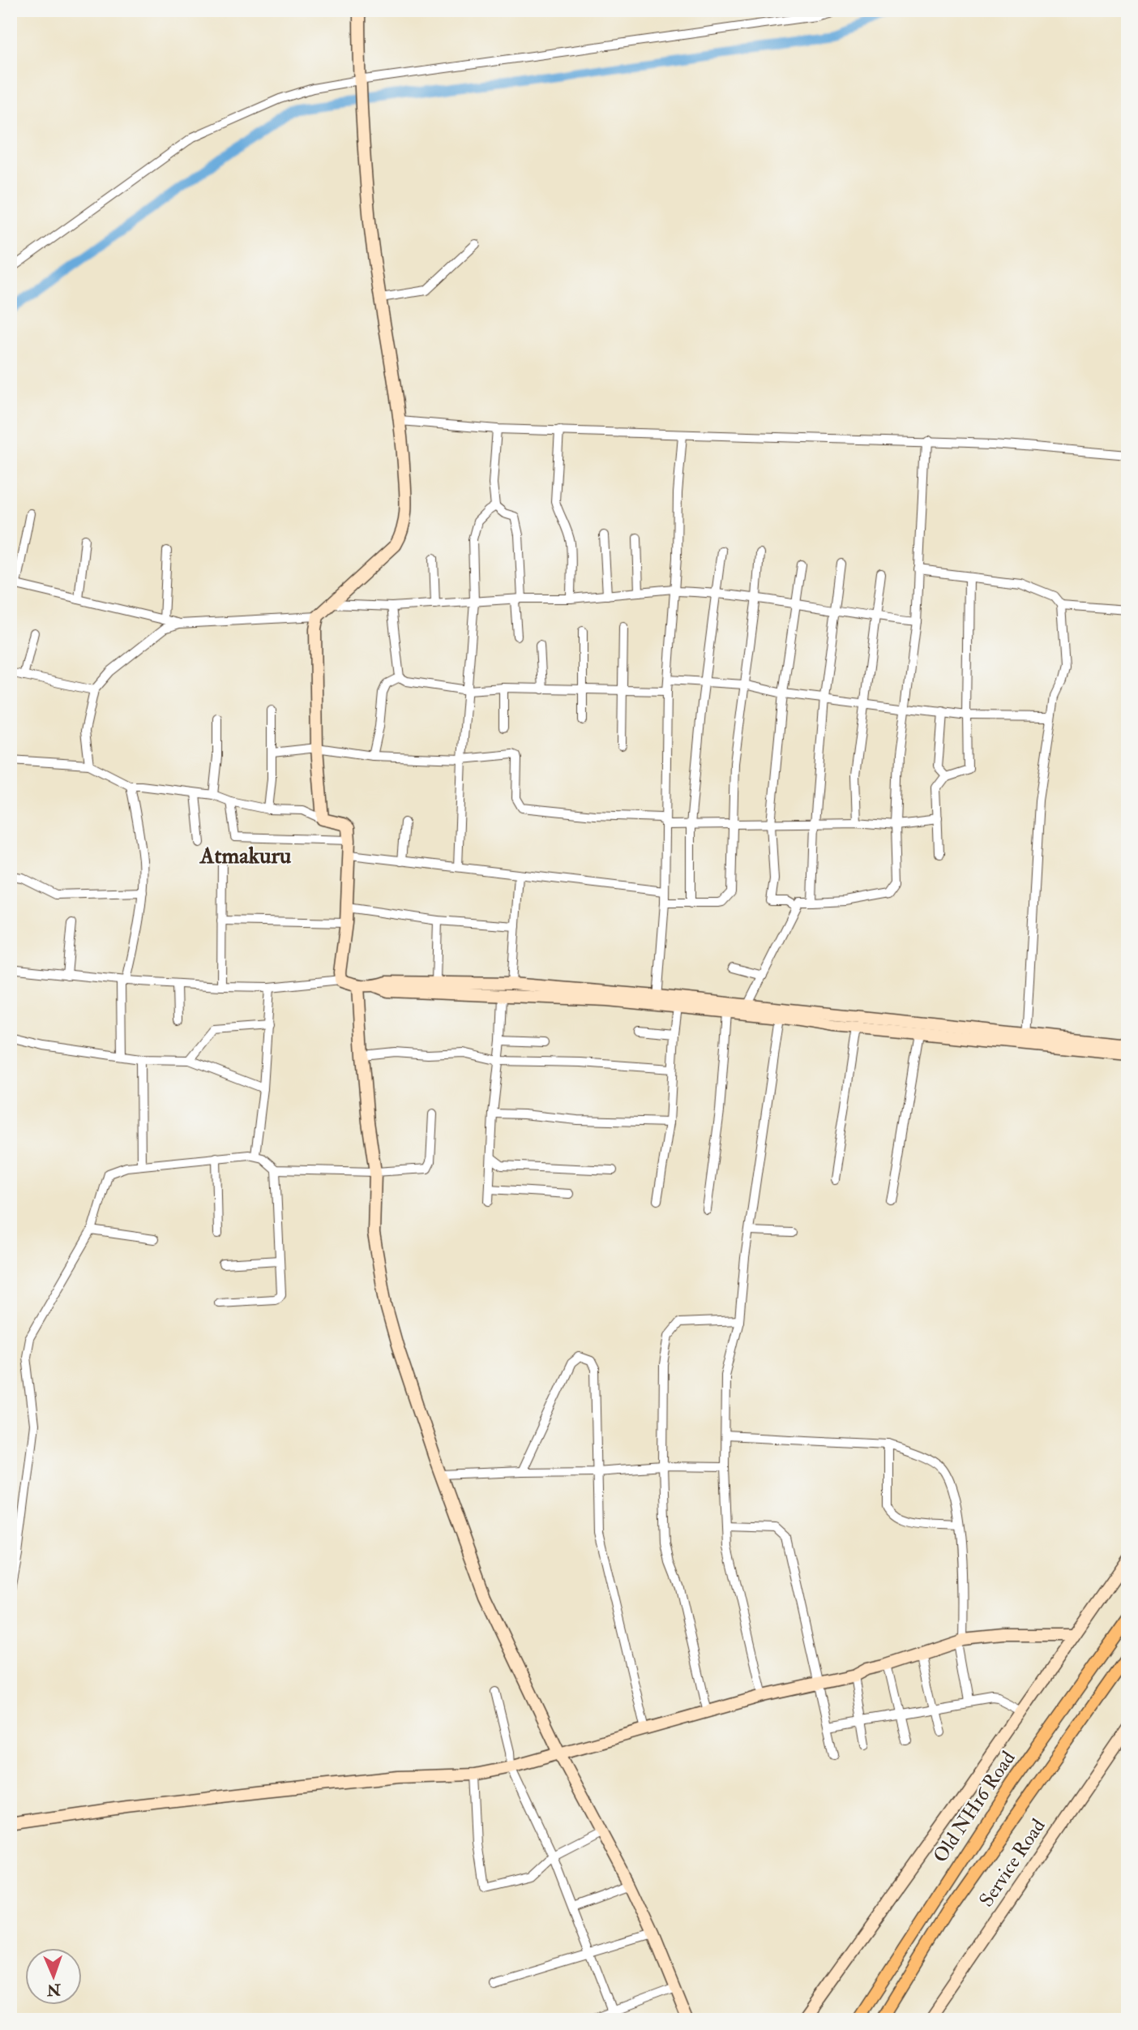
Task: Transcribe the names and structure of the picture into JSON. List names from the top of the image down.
{
  "streets": {
    "main road": ["Old NH16 Road"],
    "street": ["Service Road"]
  },
  "districts": ["Atmakuru"],
  "north": "bottom"
}
